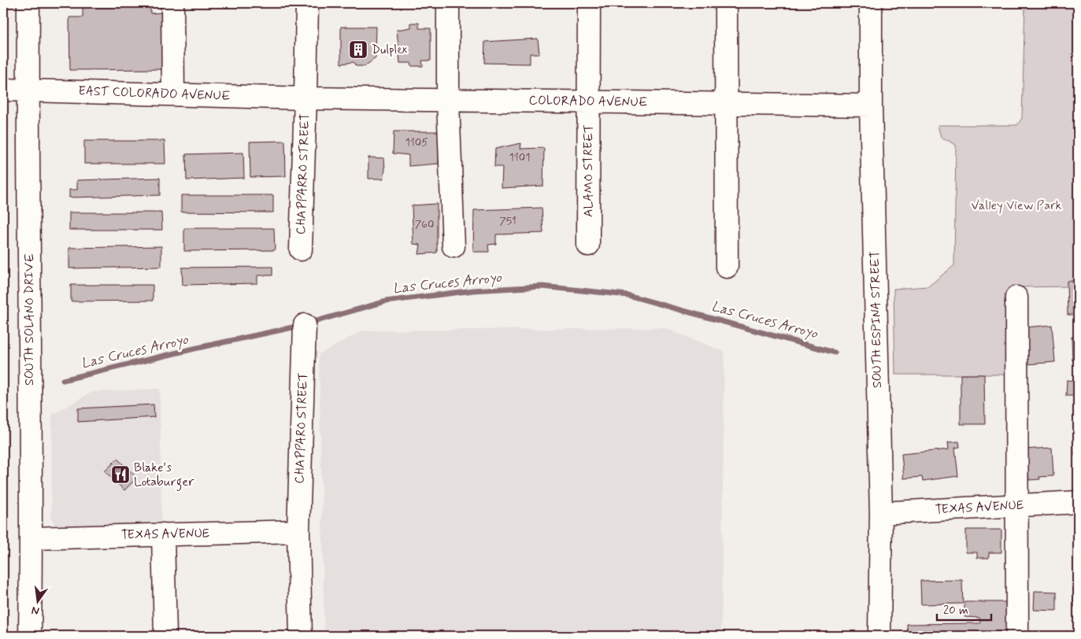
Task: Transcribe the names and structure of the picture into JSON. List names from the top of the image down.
{
  "streets": {
    "street": [
      "EAST COLORADO AVENUE",
      "COLORADO AVENUE",
      "ALAMO STREET",
      "CHAPPARRO STREET",
      "SOUTH SOLANO DRIVE",
      "SOUTH ESPINA STREET",
      "CHAPPARO STREET",
      "TEXAS AVENUE"
    ]
  },
  "crossings": [
    ["EAST COLORADO AVENUE", "COLORADO AVENUE"],
    ["EAST COLORADO AVENUE", "CHAPPARRO STREET"],
    ["EAST COLORADO AVENUE", "SOUTH SOLANO DRIVE"],
    ["COLORADO AVENUE", "ALAMO STREET"],
    ["COLORADO AVENUE", "CHAPPARRO STREET"],
    ["COLORADO AVENUE", "SOUTH ESPINA STREET"],
    ["SOUTH SOLANO DRIVE", "TEXAS AVENUE"],
    ["SOUTH ESPINA STREET", "TEXAS AVENUE"],
    ["CHAPPARO STREET", "TEXAS AVENUE"]
  ],
  "water": ["Las Cruces Arroyo"],
  "parks": ["Valley View Park"],
  "places": {
    "building": ["Dulplex"],
    "restaurant": ["Blake's Lotaburger"]
  },
  "house_numbers": [
    "1105",
    "1101",
    "751",
    "760"
  ],
  "scale_bar": "20 m",
  "north": "bottom"
}
